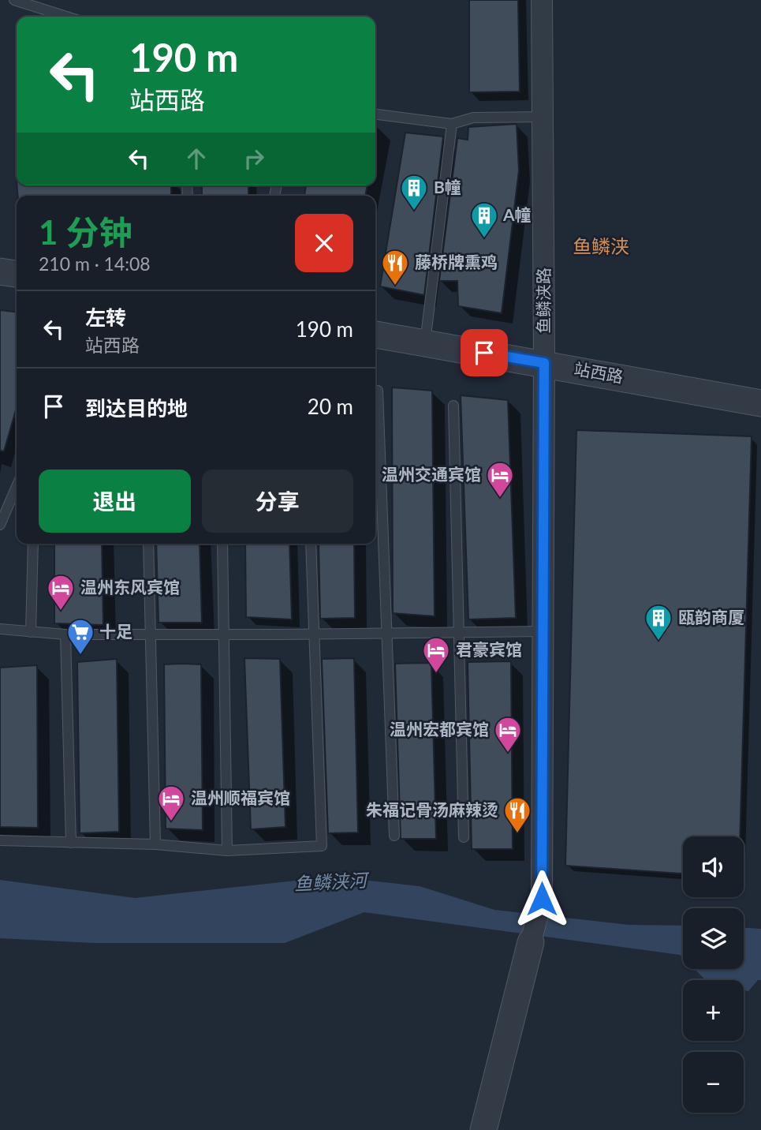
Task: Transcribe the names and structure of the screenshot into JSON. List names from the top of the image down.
{
  "streets": {
    "street": ["鱼鳞浃路", "站西路"]
  },
  "crossings": [
    ["鱼鳞浃路", "站西路"]
  ],
  "districts": ["鱼鳞浃"],
  "water": ["鱼鳞浃河"],
  "places": {
    "building": ["B幢", "A幢", "瓯韵商厦"],
    "restaurant": ["藤桥牌熏鸡", "朱福记骨汤麻辣烫"],
    "hotel": [
      "温州交通宾馆",
      "温州东风宾馆",
      "君豪宾馆",
      "温州宏都宾馆",
      "温州顺福宾馆"
    ],
    "supermarket": ["十足"]
  },
  "page": {
    "turn": ["190 m", "站西路"],
    "heading": ["1 分钟", "210 m · 14:08"],
    "list": [
      {
        "name": "左转",
        "note": "站西路",
        "value": "190 m"
      },
      {
        "name": "到达目的地",
        "value": "20 m"
      }
    ],
    "buttons": ["退出", "分享"],
    "map_buttons": ["+", "−"]
  }
}
